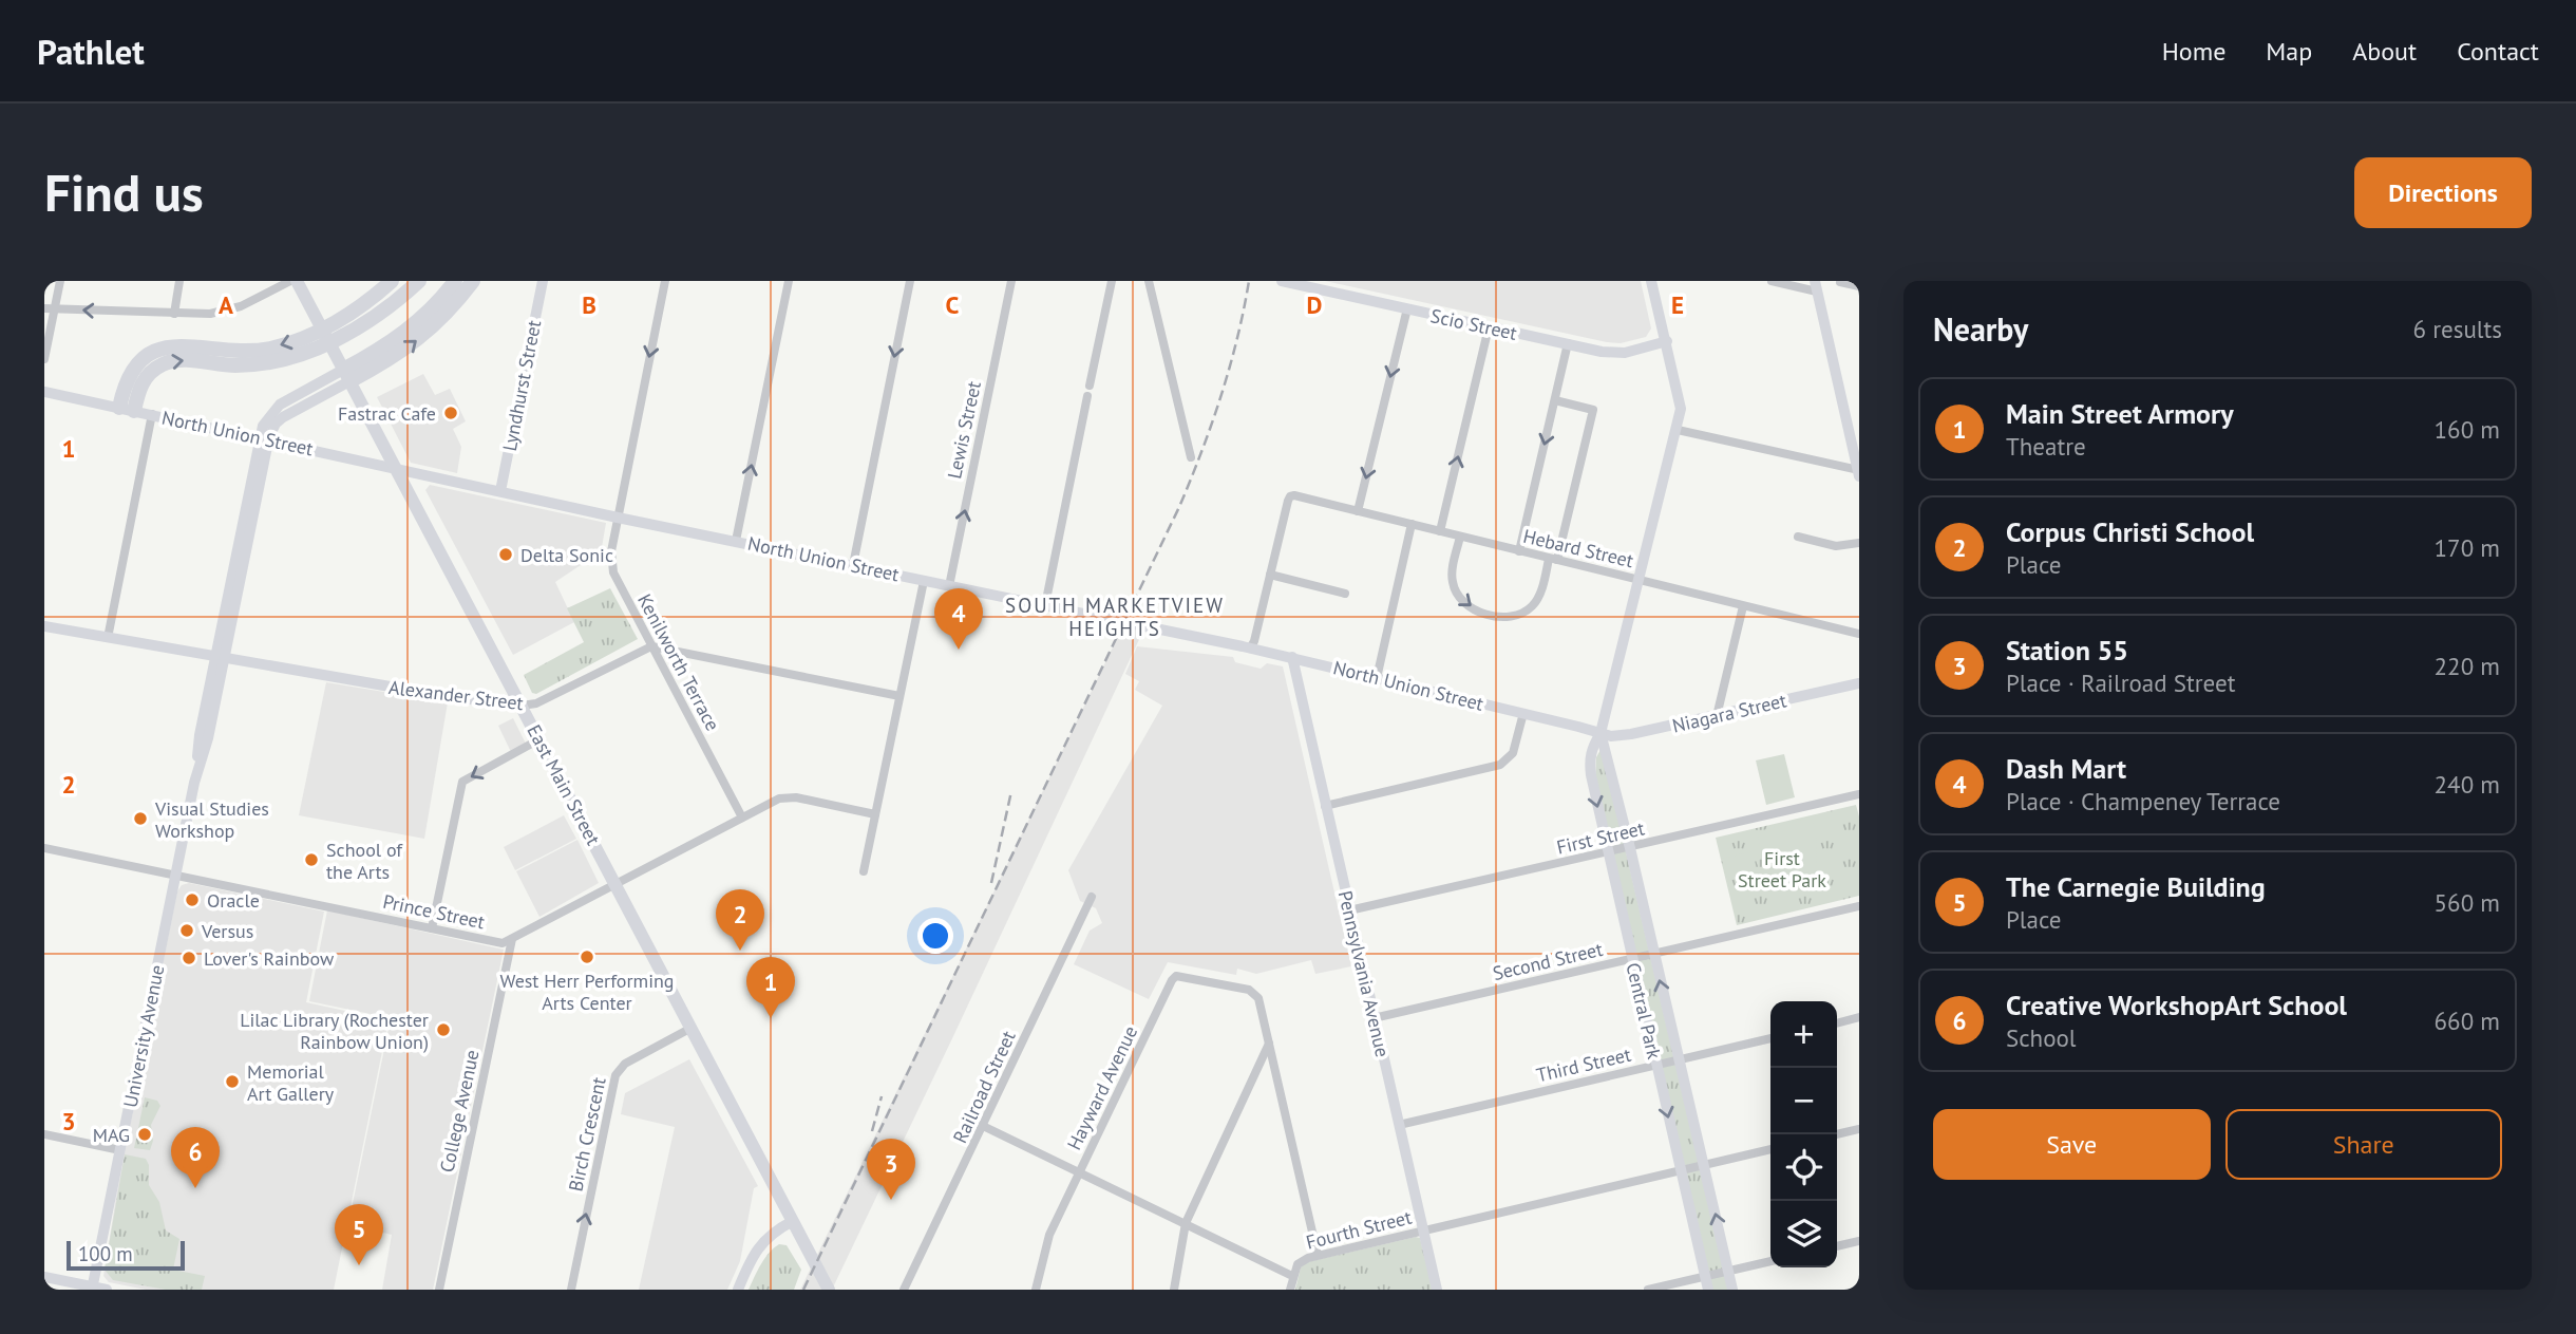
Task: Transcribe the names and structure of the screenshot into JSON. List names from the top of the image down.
{
  "streets": {
    "main road": ["East Main Street"],
    "street": [
      "Scio Street",
      "Lyndhurst Street",
      "Lewis Street",
      "North Union Street",
      "Hebard Street",
      "Kenilworth Terrace",
      "Alexander Street",
      "Niagara Street",
      "First Street",
      "Prince Street",
      "Second Street",
      "Pennsylvania Avenue",
      "Central Park",
      "University Avenue",
      "Third Street",
      "Railroad Street",
      "Hayward Avenue",
      "College Avenue",
      "Birch Crescent",
      "Fourth Street"
    ]
  },
  "crossings": [
    ["Scio Street", "Central Park"],
    ["Lyndhurst Street", "North Union Street"],
    ["Lewis Street", "North Union Street"],
    ["North Union Street", "Kenilworth Terrace"],
    ["North Union Street", "Niagara Street"],
    ["North Union Street", "East Main Street"],
    ["North Union Street", "Pennsylvania Avenue"],
    ["North Union Street", "Central Park"],
    ["North Union Street", "University Avenue"],
    ["Hebard Street", "Central Park"],
    ["Kenilworth Terrace", "Alexander Street"],
    ["Alexander Street", "East Main Street"],
    ["Alexander Street", "University Avenue"],
    ["Niagara Street", "Central Park"],
    ["East Main Street", "University Avenue"],
    ["East Main Street", "Birch Crescent"],
    ["First Street", "Pennsylvania Avenue"],
    ["First Street", "Central Park"],
    ["Prince Street", "University Avenue"],
    ["Prince Street", "College Avenue"],
    ["Second Street", "Pennsylvania Avenue"],
    ["Second Street", "Central Park"],
    ["Pennsylvania Avenue", "Third Street"],
    ["Pennsylvania Avenue", "Fourth Street"],
    ["Central Park", "Third Street"],
    ["Central Park", "Fourth Street"]
  ],
  "one_way": ["Lewis Street", "Kenilworth Terrace", "Birch Crescent"],
  "districts": ["SOUTH MARKETVIEW HEIGHTS"],
  "parks": ["First Street Park"],
  "places": [
    "Fastrac Cafe",
    "Delta Sonic",
    "Visual Studies Workshop",
    "School of the Arts",
    "Oracle",
    "Versus",
    "West Herr Performing Arts Center",
    "Lover's Rainbow",
    "Lilac Library (Rochester Rainbow Union)",
    "Memorial Art Gallery",
    "MAG"
  ],
  "scale_bar": "100 m",
  "page": {
    "header": "Pathlet",
    "nav": [
      "Home",
      "Map",
      "About",
      "Contact"
    ],
    "buttons": [
      "Directions",
      ["Save", "Share"]
    ],
    "title": "Find us",
    "heading": ["Nearby", "6 results"],
    "list": [
      {
        "mark": "1",
        "name": "Main Street Armory",
        "note": "Theatre",
        "value": "160 m"
      },
      {
        "mark": "2",
        "name": "Corpus Christi School",
        "note": "Place",
        "value": "170 m"
      },
      {
        "mark": "3",
        "name": "Station 55",
        "note": "Place · Railroad Street",
        "value": "220 m"
      },
      {
        "mark": "4",
        "name": "Dash Mart",
        "note": "Place · Champeney Terrace",
        "value": "240 m"
      },
      {
        "mark": "5",
        "name": "The Carnegie Building",
        "note": "Place",
        "value": "560 m"
      },
      {
        "mark": "6",
        "name": "Creative WorkshopArt School",
        "note": "School",
        "value": "660 m"
      }
    ],
    "pins": [
      "4",
      "2",
      "1",
      "6",
      "3",
      "5"
    ],
    "map_buttons": ["+", "−"],
    "scale": "100 m"
  },
  "grid": {
    "columns": [
      "A",
      "B",
      "C",
      "D",
      "E"
    ],
    "rows": ["1", "2", "3"]
  }
}
